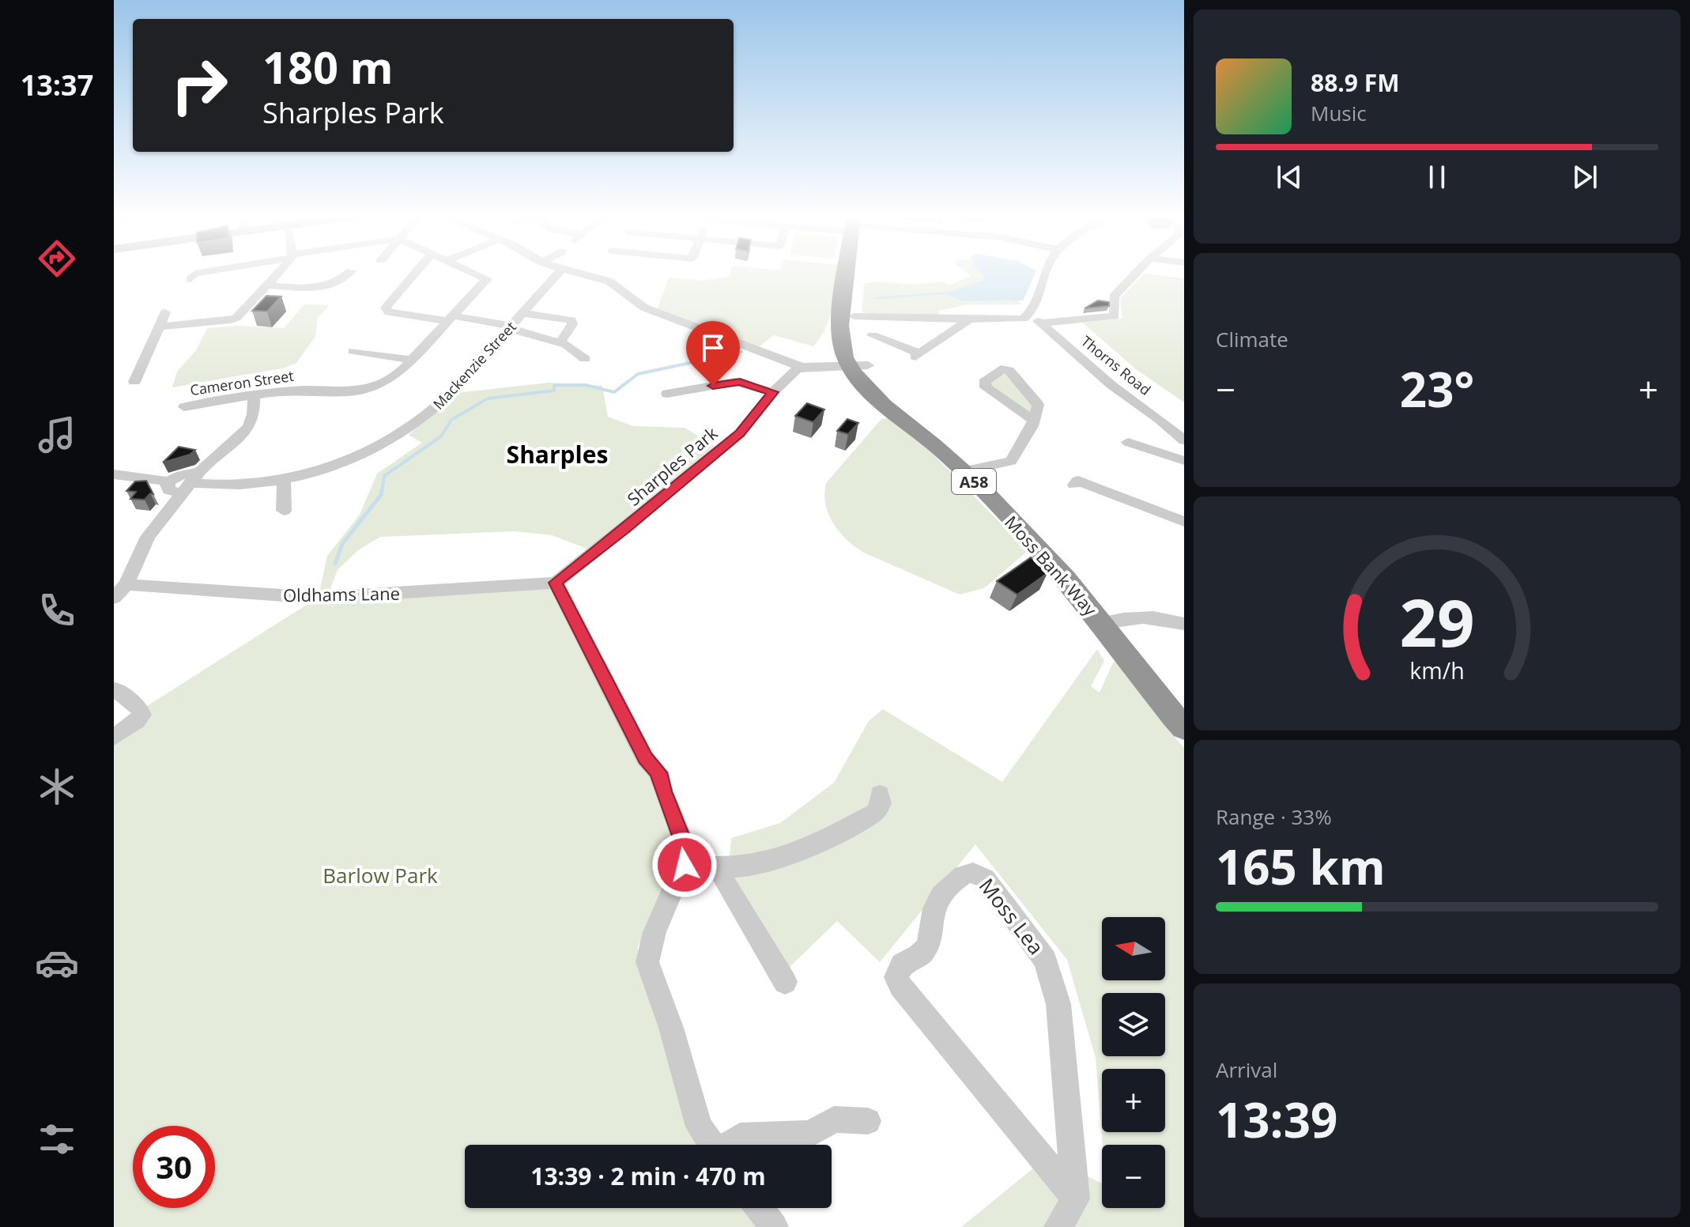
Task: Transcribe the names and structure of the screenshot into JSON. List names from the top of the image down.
{
  "streets": {
    "highway": ["A58", "Moss Bank Way"],
    "street": [
      "Mackenzie Street",
      "Thorns Road",
      "Cameron Street",
      "Sharples Park",
      "Oldhams Lane",
      "Moss Lea"
    ]
  },
  "crossings": [
    ["Sharples Park", "Oldhams Lane"]
  ],
  "districts": ["Sharples"],
  "parks": ["Barlow Park"],
  "north": "left",
  "page": {
    "tabs": "13:37",
    "turn": ["180 m", "Sharples Park"],
    "song": ["88.9 FM", "Music"],
    "tile": [
      "Climate",
      ["Range · 33%", "165 km"],
      ["Arrival", "13:39"]
    ],
    "heat": ["−", "23°", "+"],
    "map_buttons": ["+", "−"],
    "limit": "30",
    "trip": "13:39 · 2 min · 470 m",
    "gauge": ["29", "km/h"]
  }
}
